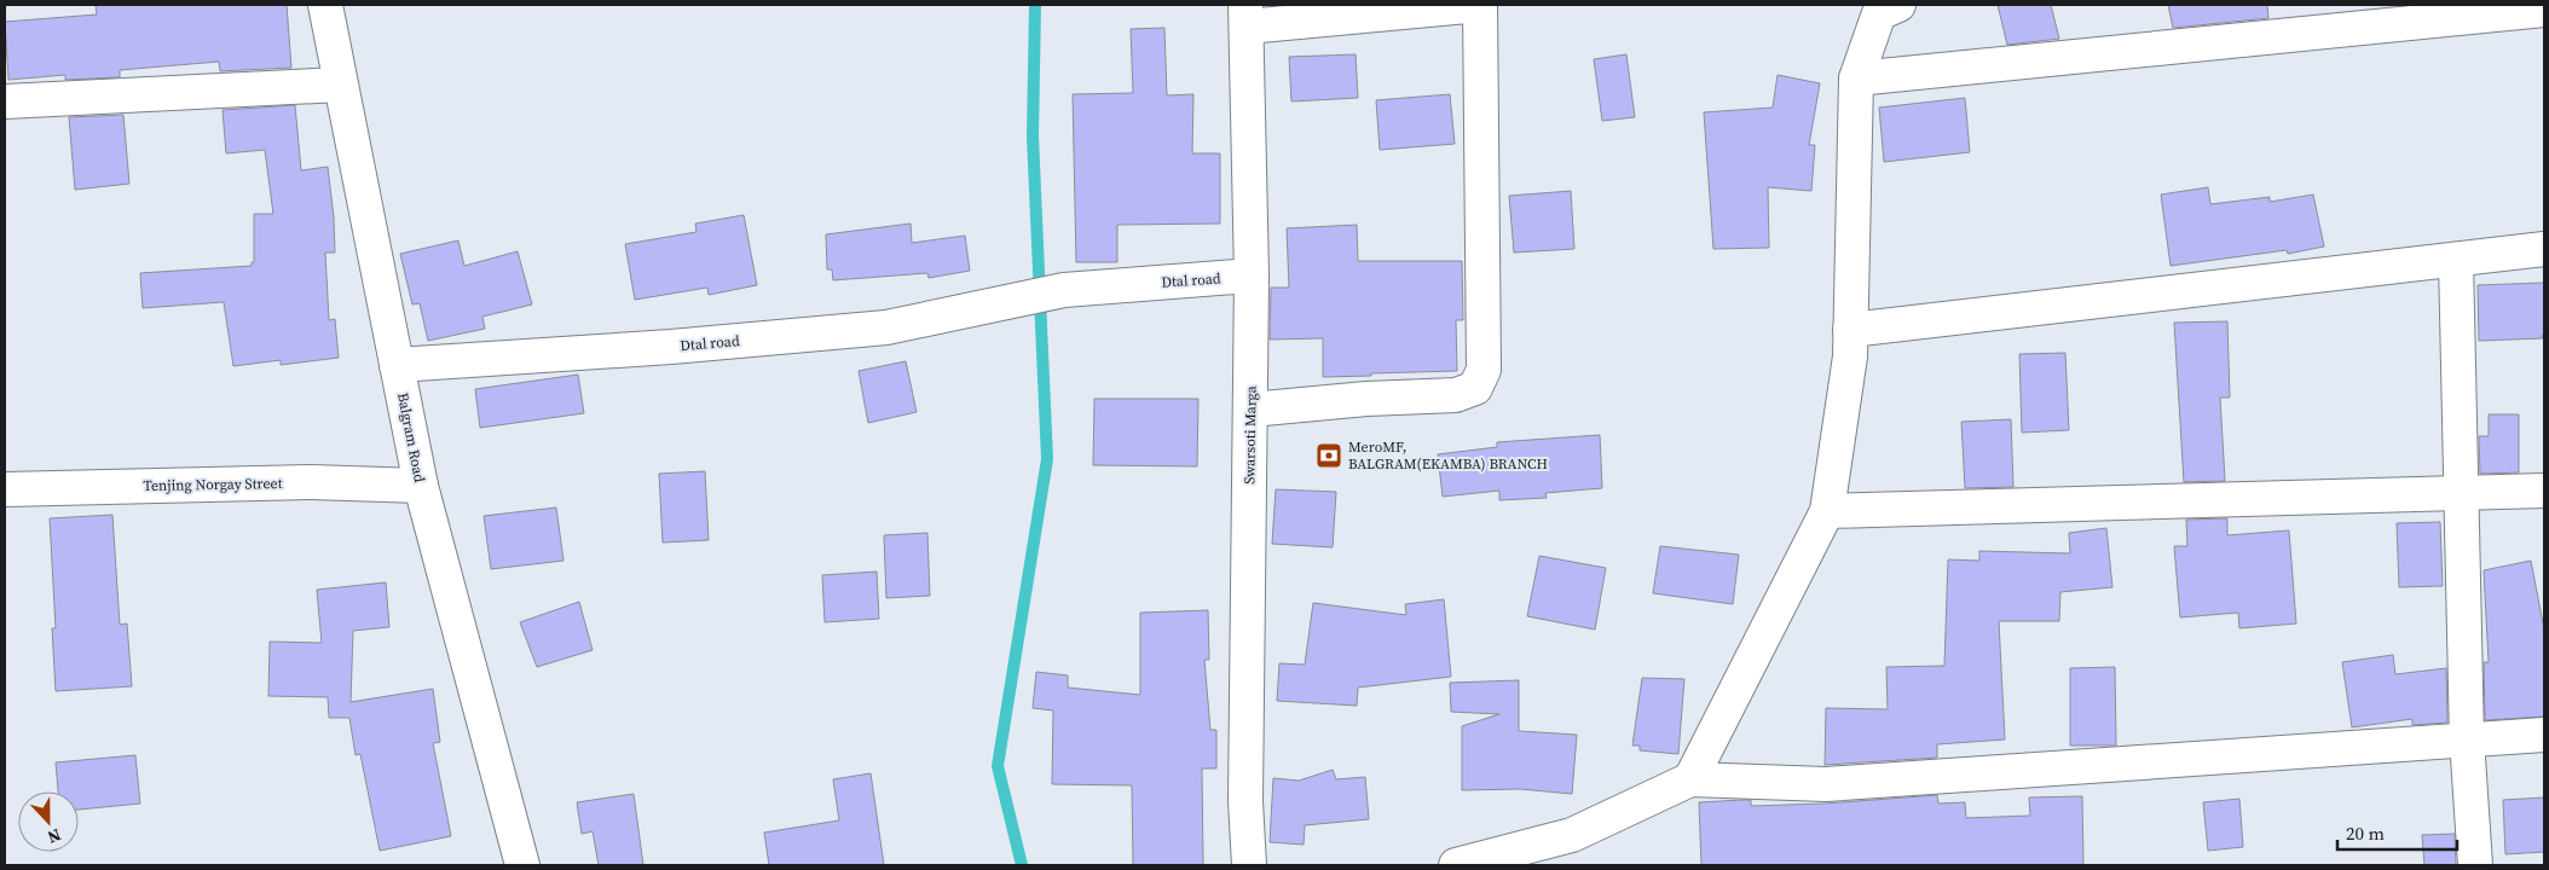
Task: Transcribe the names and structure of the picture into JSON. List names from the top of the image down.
{
  "streets": {
    "street": [
      "Dtal road",
      "Swarsoti Marga",
      "Balgram Road",
      "Tenjing Norgay Street"
    ]
  },
  "crossings": [
    ["Dtal road", "Swarsoti Marga"],
    ["Dtal road", "Balgram Road"],
    ["Balgram Road", "Tenjing Norgay Street"]
  ],
  "places": {
    "bank": ["MeroMF, BALGRAM(EKAMBA) BRANCH"]
  },
  "scale_bar": "20 m",
  "north": "bottom"
}
